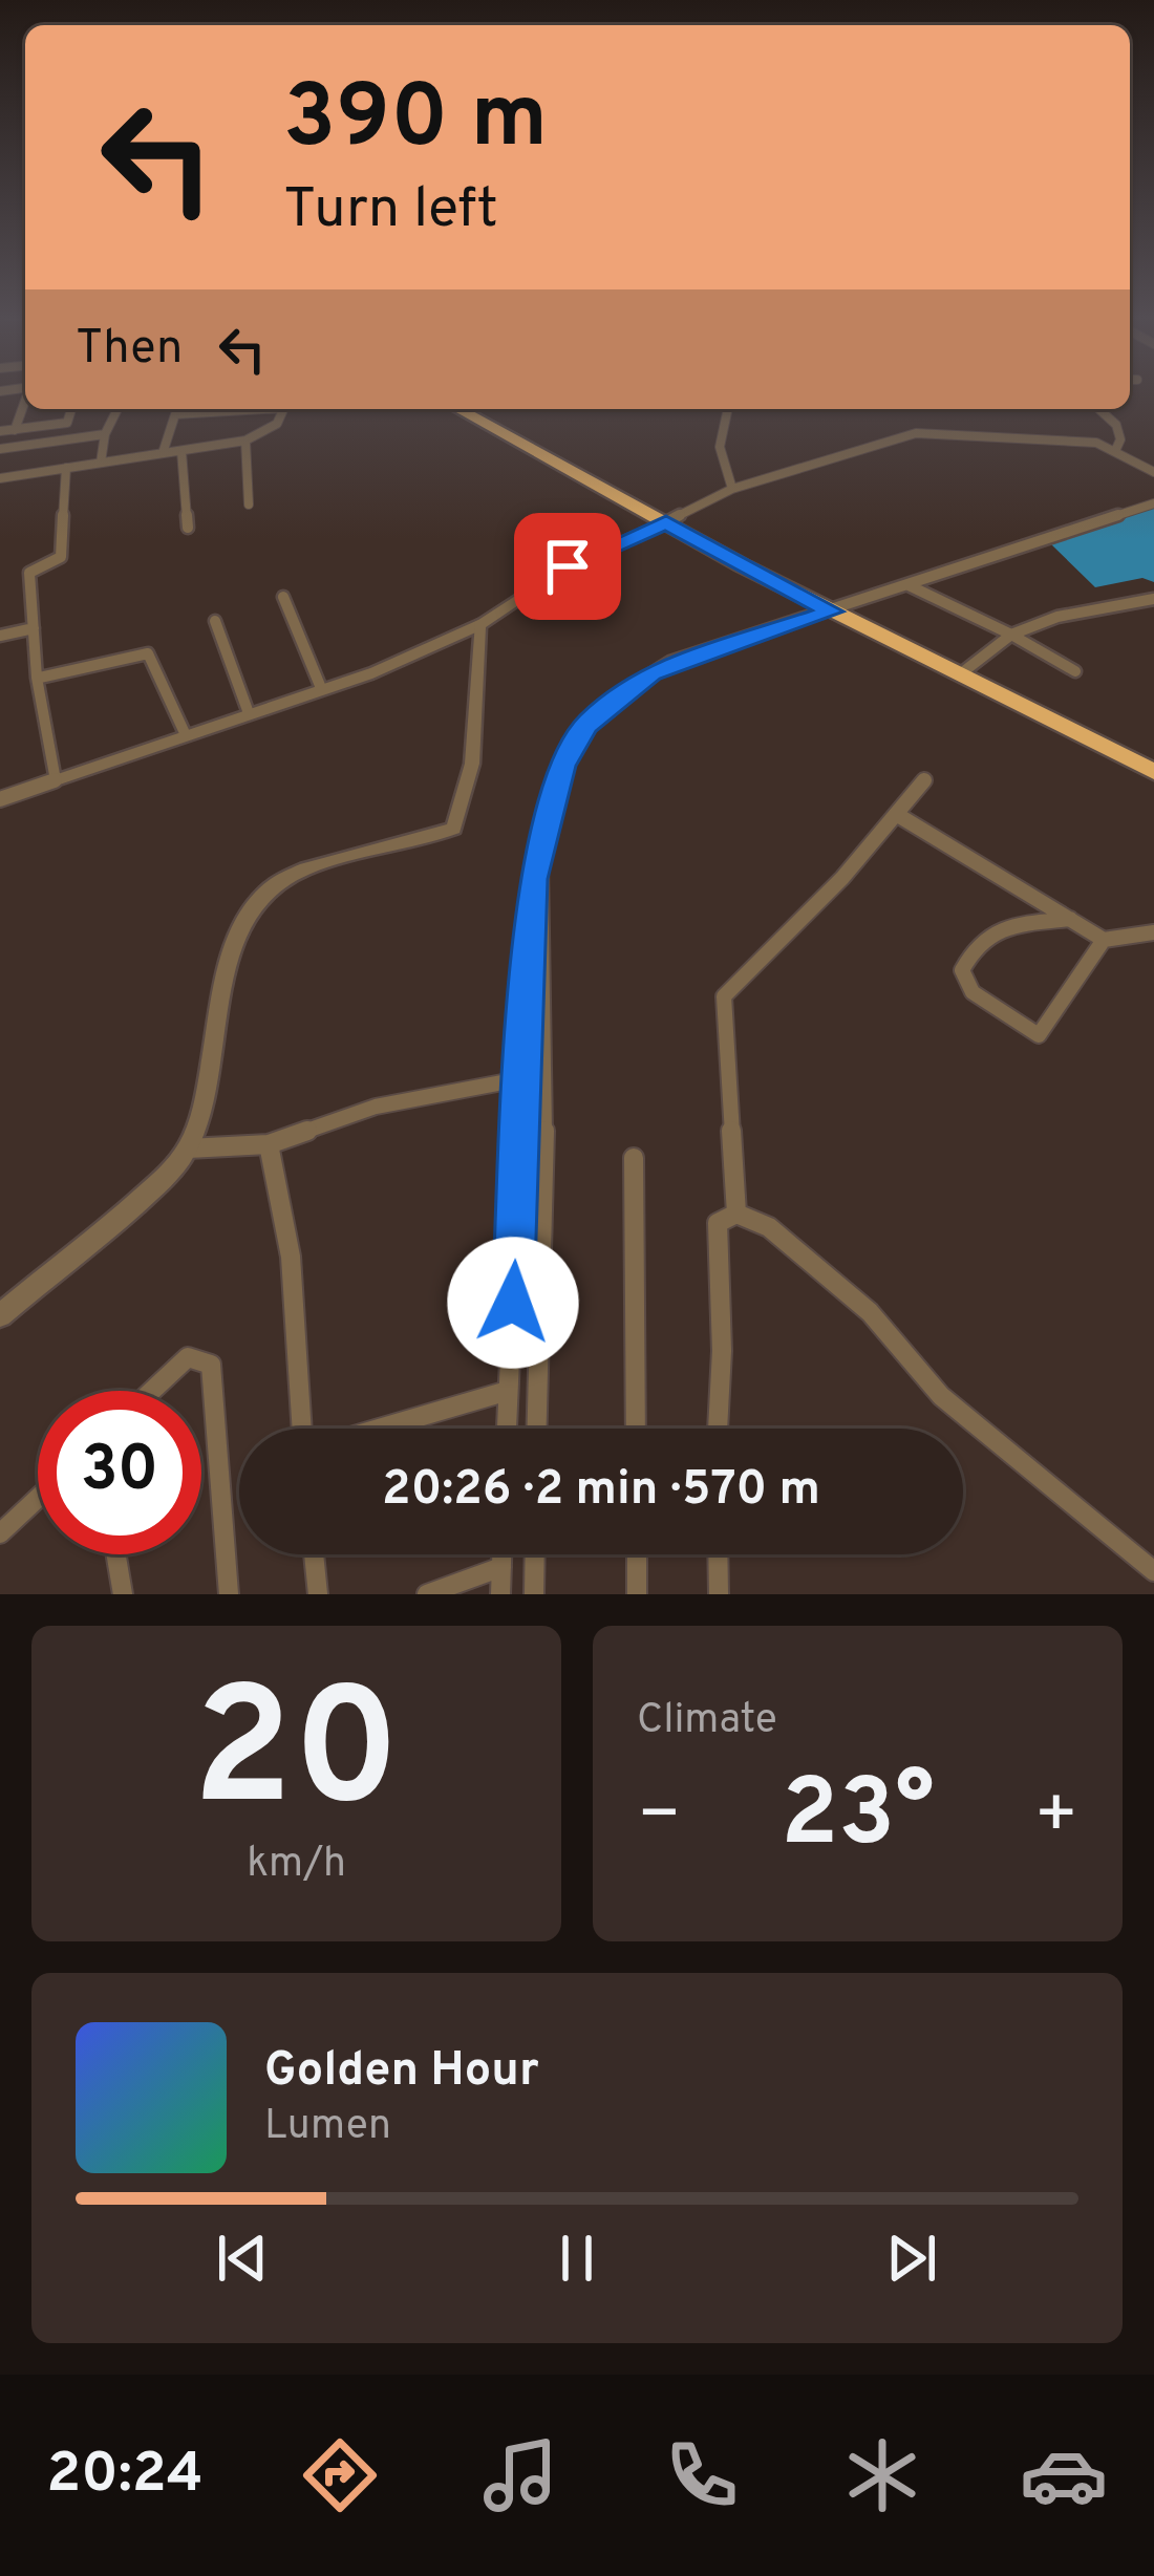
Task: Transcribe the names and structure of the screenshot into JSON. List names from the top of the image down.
{
  "page": {
    "turn": ["390 m", "Turn left"],
    "then": "Then",
    "limit": "30",
    "trip": "20:26 · 2 min · 570 m",
    "tile": [
      ["20", "km/h"],
      "Climate"
    ],
    "heat": ["−", "23°", "+"],
    "song": ["Golden Hour", "Lumen"],
    "tabs": "20:24"
  }
}
